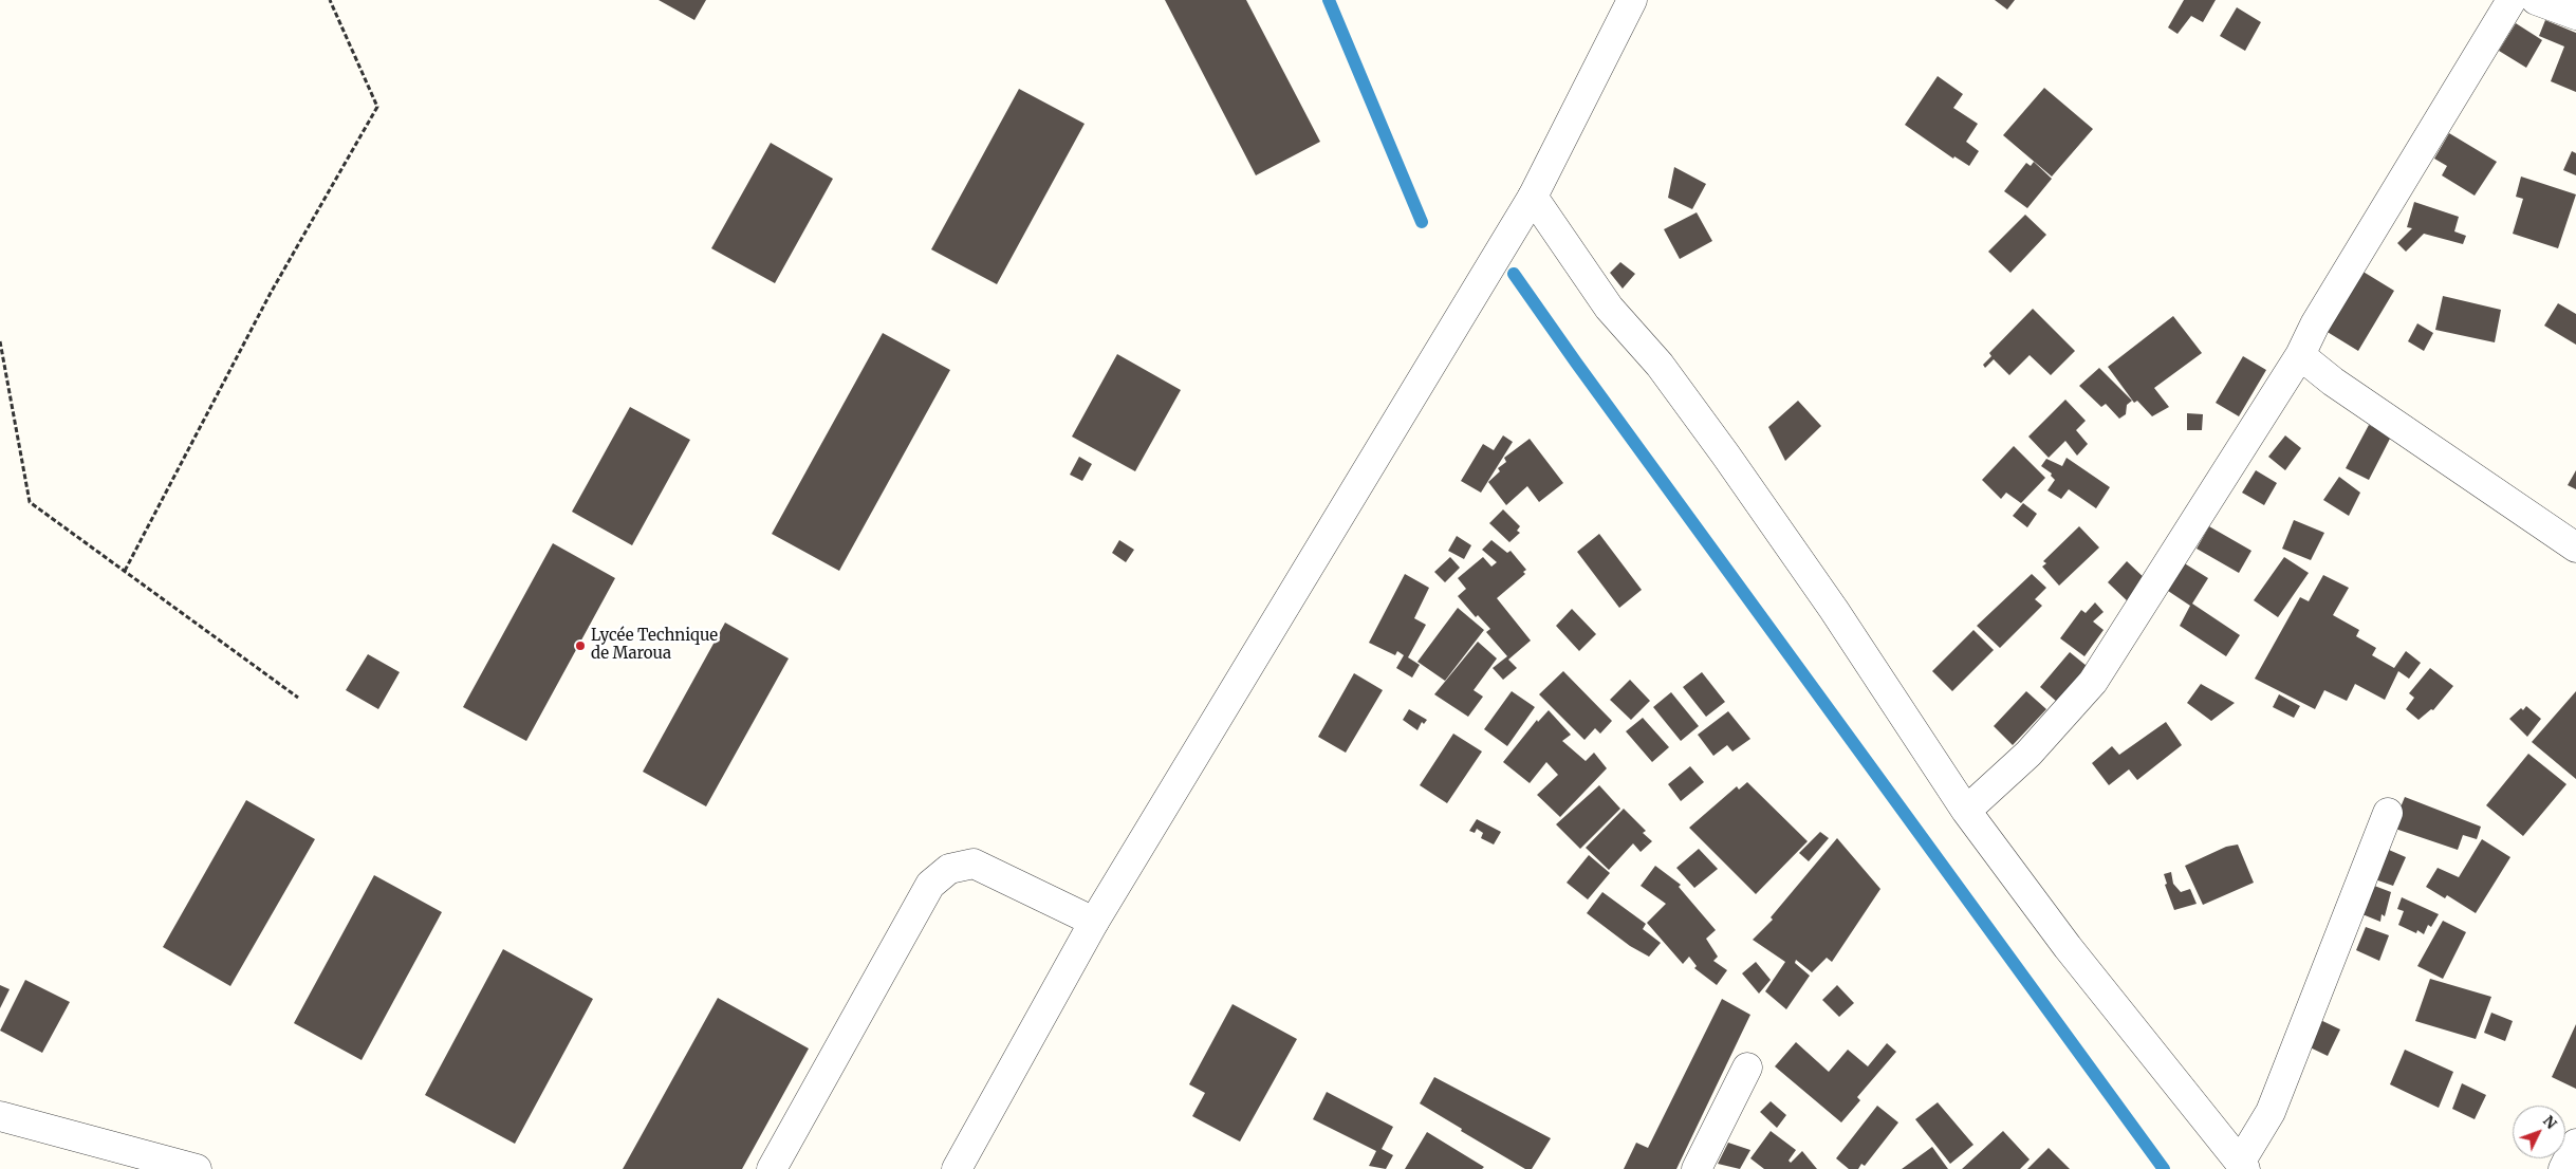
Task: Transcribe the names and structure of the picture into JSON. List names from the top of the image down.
{
  "places": ["Lycée Technique de Maroua"],
  "north": "top right"
}
